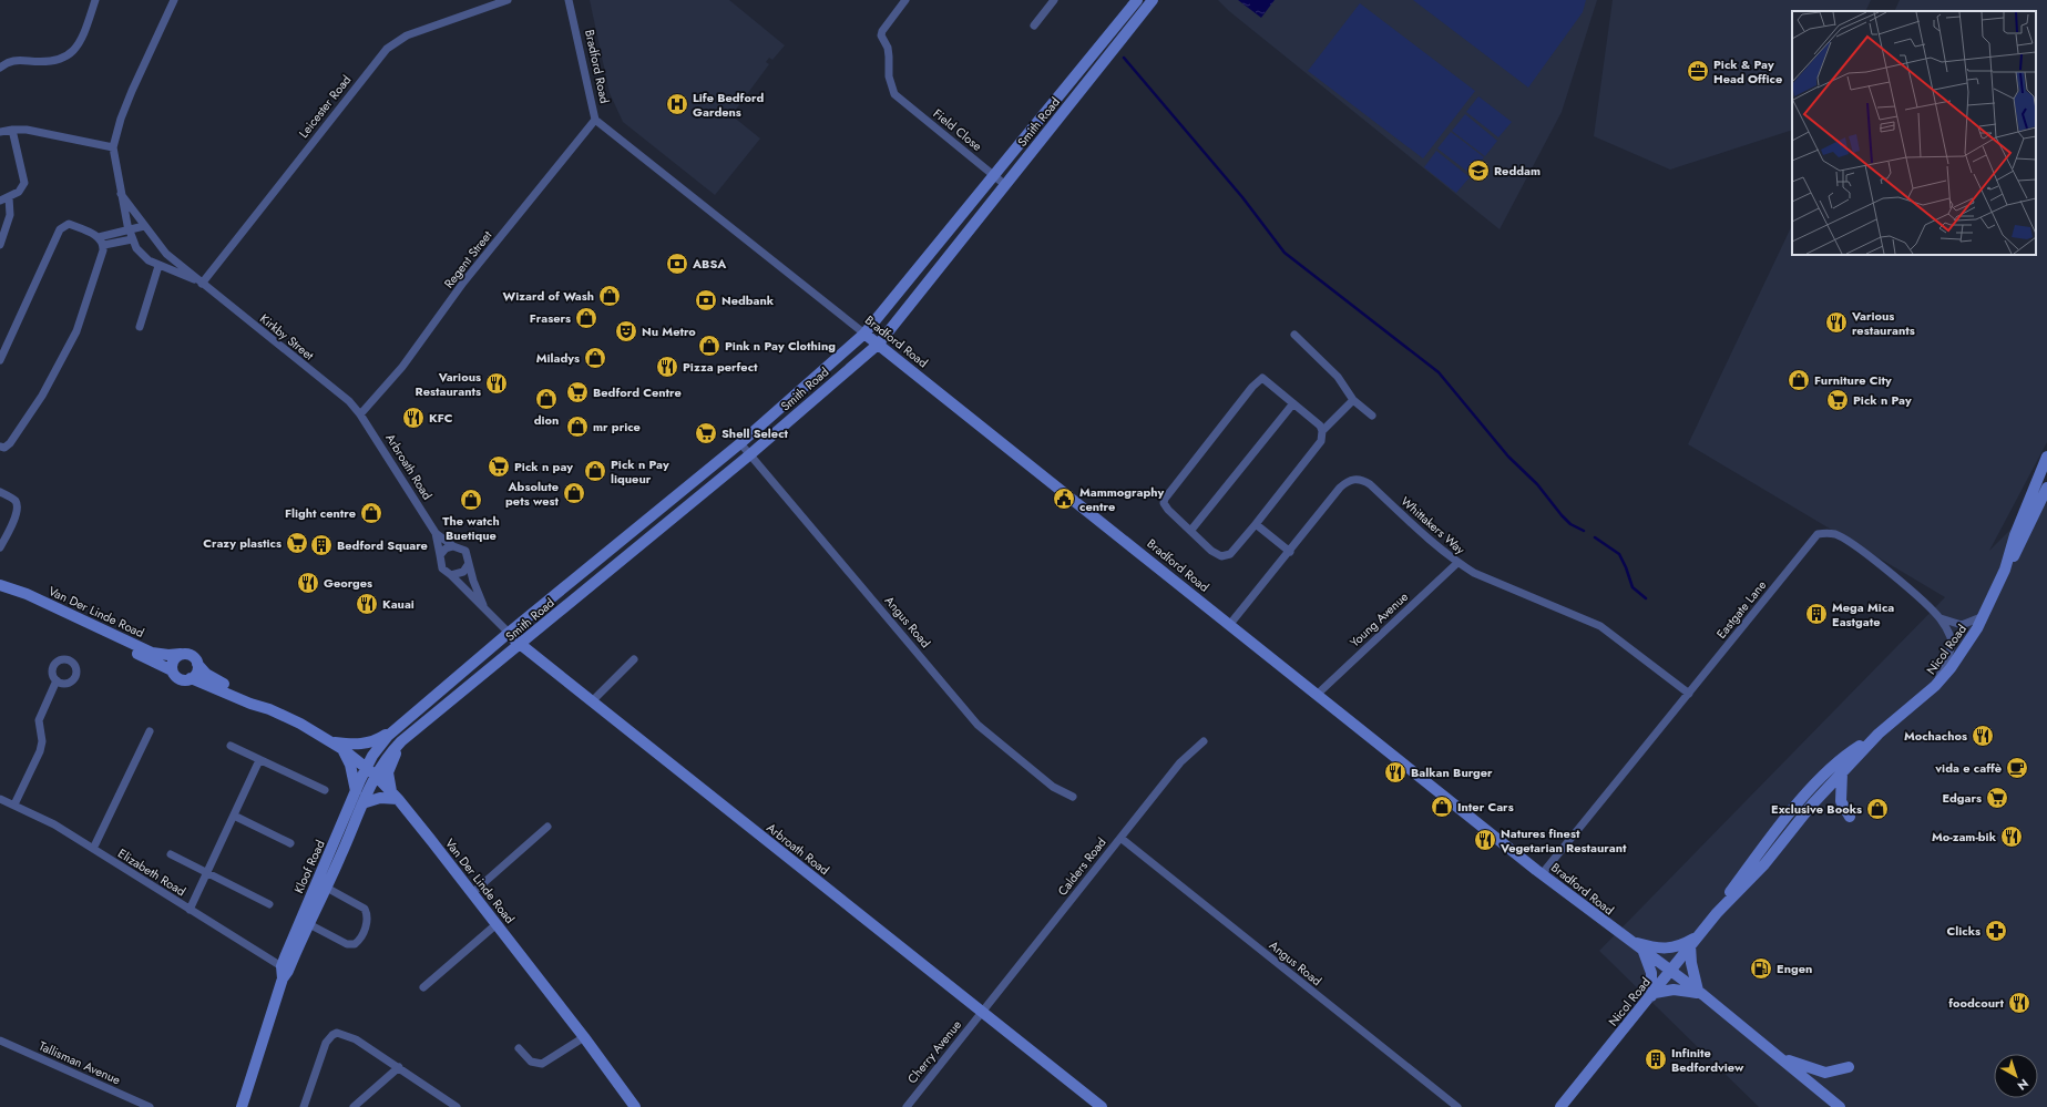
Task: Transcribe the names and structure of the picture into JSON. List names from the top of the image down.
{
  "streets": {
    "main road": [
      "Bradford Road",
      "Smith Road",
      "Arbroath Road",
      "Van Der Linde Road",
      "Nicol Road",
      "Kloof Road"
    ],
    "street": [
      "Leicester Road",
      "Field Close",
      "Regent Street",
      "Kirkby Street",
      "Whittakers Way",
      "Eastgate Lane",
      "Young Avenue",
      "Angus Road",
      "Calders Road",
      "Elizabeth Road",
      "Cherry Avenue",
      "Tallisman Avenue"
    ]
  },
  "crossings": [
    ["Bradford Road", "Smith Road"],
    ["Bradford Road", "Regent Street"],
    ["Bradford Road", "Whittakers Way"],
    ["Bradford Road", "Eastgate Lane"],
    ["Bradford Road", "Young Avenue"],
    ["Bradford Road", "Nicol Road"],
    ["Leicester Road", "Kirkby Street"],
    ["Smith Road", "Field Close"],
    ["Smith Road", "Arbroath Road"],
    ["Smith Road", "Van Der Linde Road"],
    ["Smith Road", "Angus Road"],
    ["Smith Road", "Kloof Road"],
    ["Regent Street", "Kirkby Street"],
    ["Regent Street", "Arbroath Road"],
    ["Kirkby Street", "Arbroath Road"],
    ["Arbroath Road", "Calders Road"],
    ["Arbroath Road", "Cherry Avenue"],
    ["Whittakers Way", "Eastgate Lane"],
    ["Whittakers Way", "Young Avenue"],
    ["Eastgate Lane", "Nicol Road"],
    ["Van Der Linde Road", "Kloof Road"],
    ["Angus Road", "Calders Road"],
    ["Kloof Road", "Elizabeth Road"],
    ["Calders Road", "Cherry Avenue"]
  ],
  "places": {
    "office": ["Pick & Pay Head Office"],
    "hospital": ["Life Bedford Gardens"],
    "school or university": ["Reddam"],
    "bank": ["ABSA", "Nedbank"],
    "shop": [
      "Wizard of Wash",
      "Frasers",
      "Pink n Pay Clothing",
      "Miladys",
      "Furniture City",
      "dion",
      "mr price",
      "Pick n Pay liqueur",
      "Absolute pets west",
      "The watch Buetique",
      "Flight centre",
      "Inter Cars",
      "Exclusive Books"
    ],
    "restaurant": [
      "Various restaurants",
      "Pizza perfect",
      "Various Restaurants",
      "KFC",
      "Georges",
      "Kauai",
      "Mochachos",
      "Balkan Burger",
      "Mo-zam-bik",
      "Natures finest Vegetarian Restaurant",
      "foodcourt"
    ],
    "theatre": ["Nu Metro"],
    "supermarket": [
      "Bedford Centre",
      "Pick n Pay",
      "Shell Select",
      "Pick n pay",
      "Crazy plastics",
      "Edgars"
    ],
    "public building": ["Mammography centre"],
    "building": ["Bedford Square", "Mega Mica Eastgate", "Infinite Bedfordview"],
    "cafe": ["vida e caffè"],
    "pharmacy": ["Clicks"],
    "fuel station": ["Engen"]
  },
  "north": "bottom right"
}
